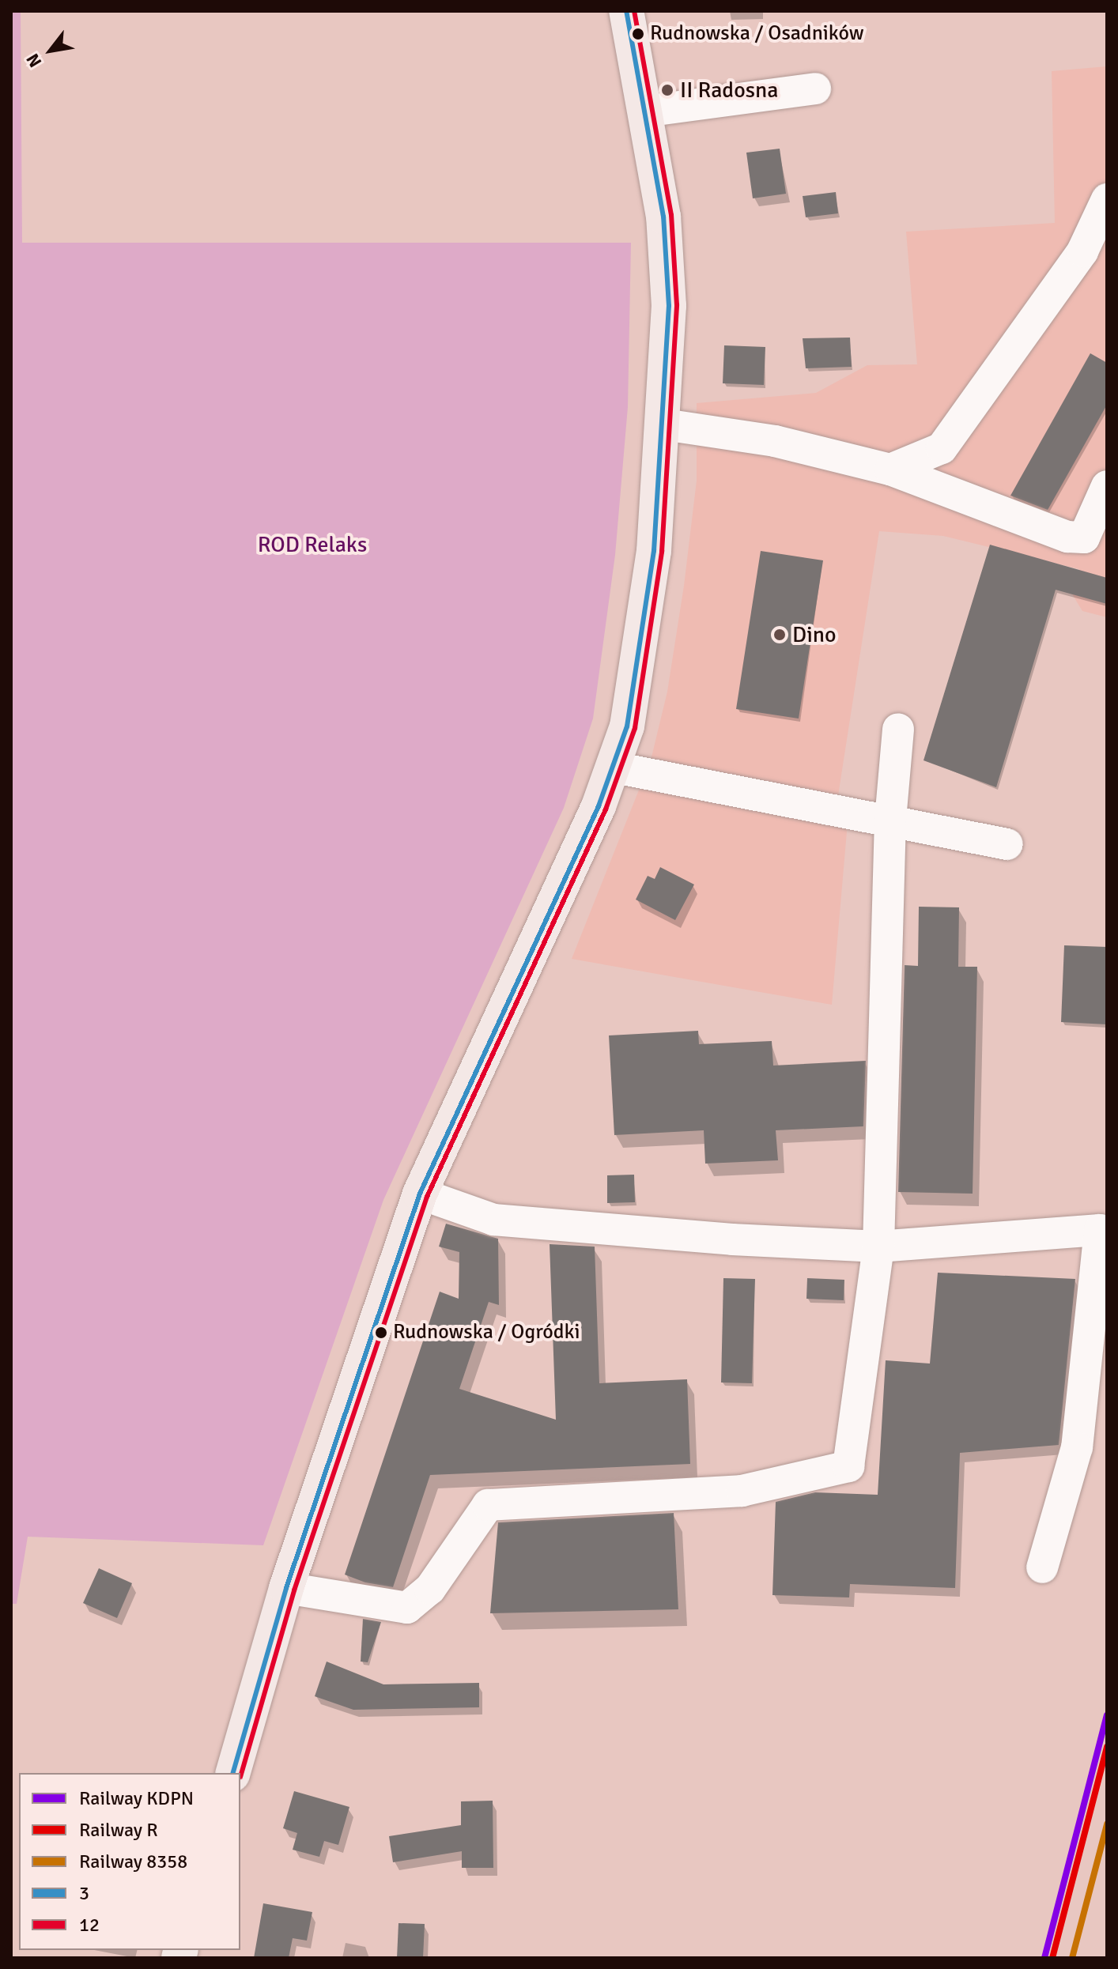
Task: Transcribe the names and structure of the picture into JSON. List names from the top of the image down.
{
  "parks": ["ROD Relaks"],
  "places": [
    "Rudnowska / Osadników",
    "II Radosna",
    "Dino",
    "Rudnowska / Ogródki"
  ],
  "lines": [
    "transit line 3",
    "transit line 12",
    "rail line KDPN",
    "rail line R",
    "rail line 8358"
  ],
  "legend": [
    "Railway KDPN",
    "Railway R",
    "Railway 8358",
    "3",
    "12"
  ],
  "north": "bottom left"
}
